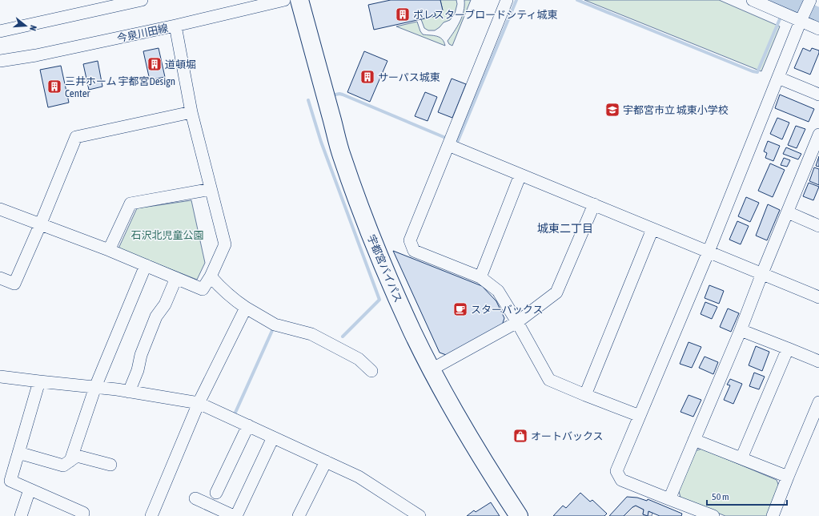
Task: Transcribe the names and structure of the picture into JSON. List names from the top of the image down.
{
  "streets": {
    "highway": ["宇都宮バイパス"],
    "street": ["今泉川田線"]
  },
  "districts": ["城東二丁目"],
  "parks": ["石沢北児童公園"],
  "places": {
    "building": [
      "ポレスターブロードシティ城東",
      "道頓堀",
      "サーパス城東",
      "三井ホーム 宇都宮Design Center"
    ],
    "school or university": ["宇都宮市立 城東小学校"],
    "cafe": ["スターバックス"],
    "shop": ["オートバックス"]
  },
  "scale_bar": "50 m",
  "north": "right"
}
